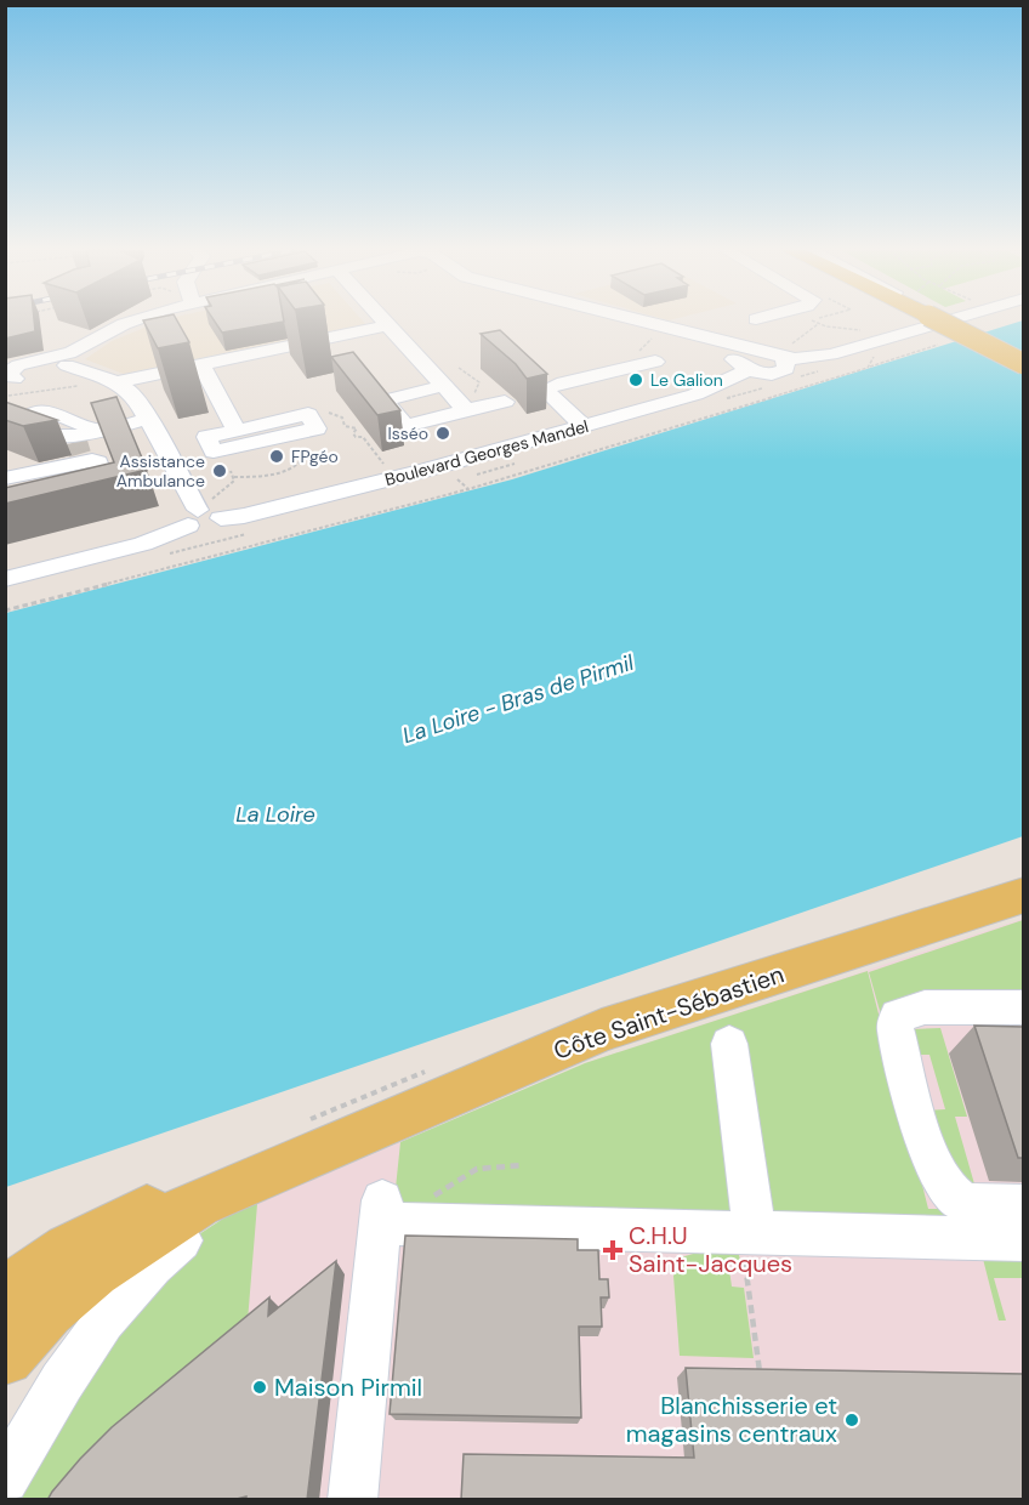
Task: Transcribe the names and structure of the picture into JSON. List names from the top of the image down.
{
  "streets": {
    "main road": ["Côte Saint-Sébastien"],
    "street": ["Boulevard Georges Mandel"]
  },
  "water": ["La Loire - Bras de Pirmil", "La Loire"],
  "places": {
    "other": [
      "Le Galion",
      "Isséo",
      "FPgéo",
      "Assistance Ambulance",
      "Maison Pirmil",
      "Blanchisserie et magasins centraux"
    ],
    "health": ["C.H.U Saint-Jacques"]
  }
}
